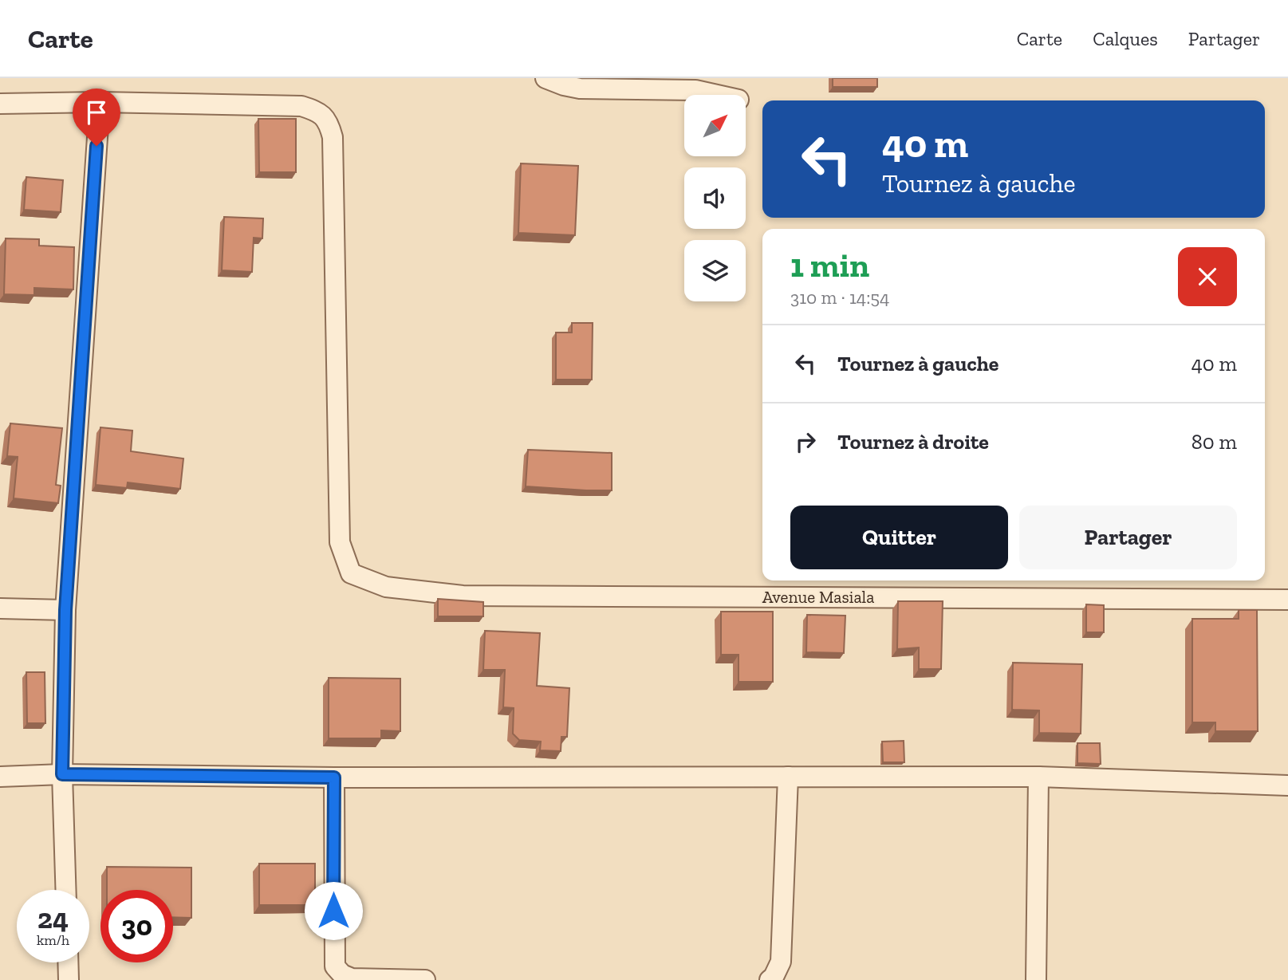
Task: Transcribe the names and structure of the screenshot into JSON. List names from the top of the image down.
{
  "streets": {
    "street": ["Avenue Masiala"]
  },
  "north": "top right",
  "page": {
    "header": "Carte",
    "nav": ["Carte", "Calques", "Partager"],
    "turn": ["40 m", "Tournez à gauche"],
    "heading": ["1 min", "310 m · 14:54"],
    "list": [
      {
        "name": "Tournez à gauche",
        "value": "40 m"
      },
      {
        "name": "Tournez à droite",
        "value": "80 m"
      }
    ],
    "buttons": ["Quitter", "Partager"],
    "speed": "24 km/h",
    "limit": "30"
  }
}
